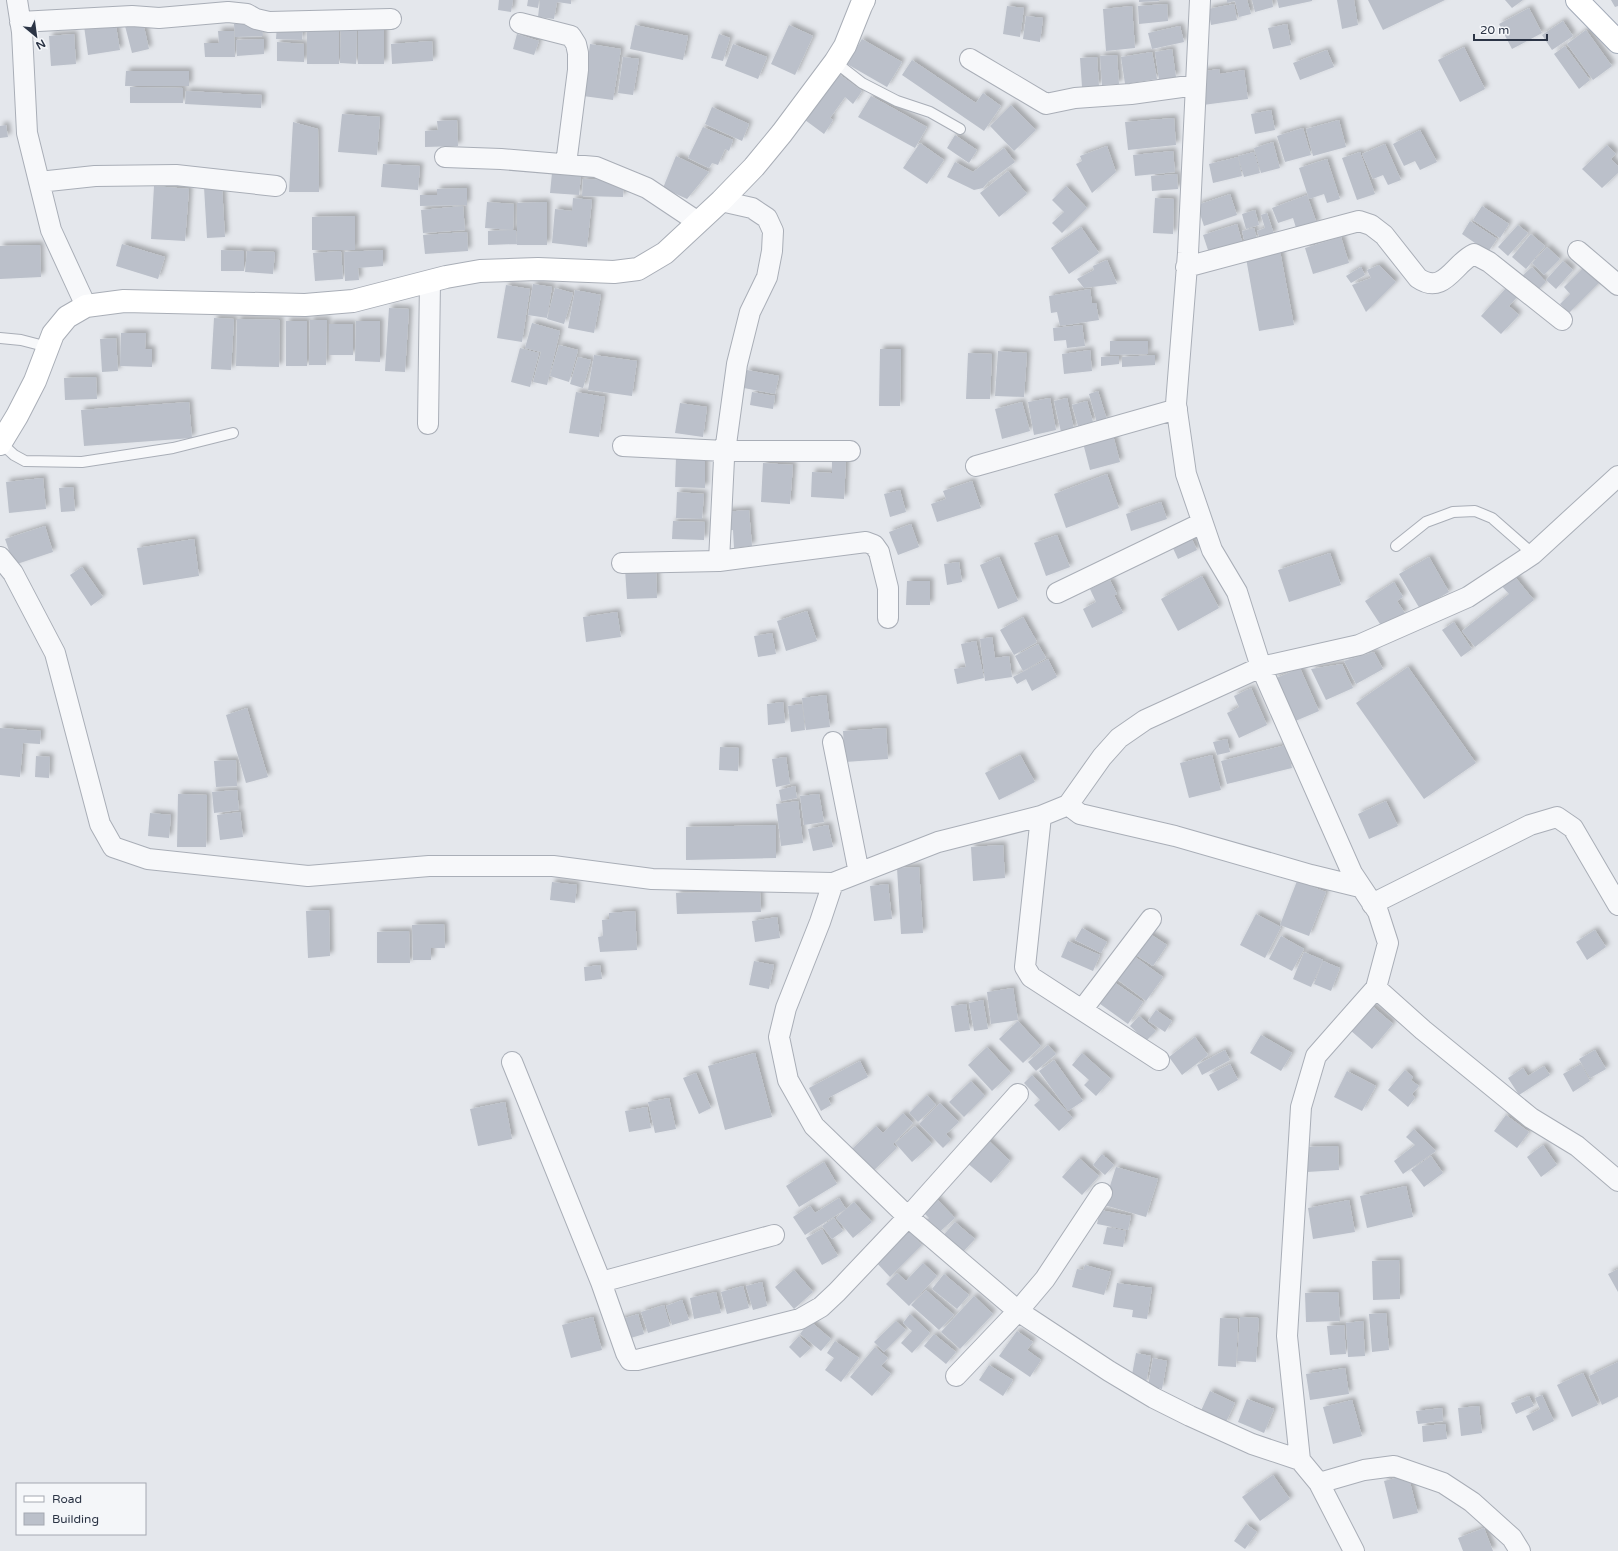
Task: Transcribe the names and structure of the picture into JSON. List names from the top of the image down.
{
  "legend": ["Road", "Building"],
  "scale_bar": "20 m",
  "north": "bottom right"
}
